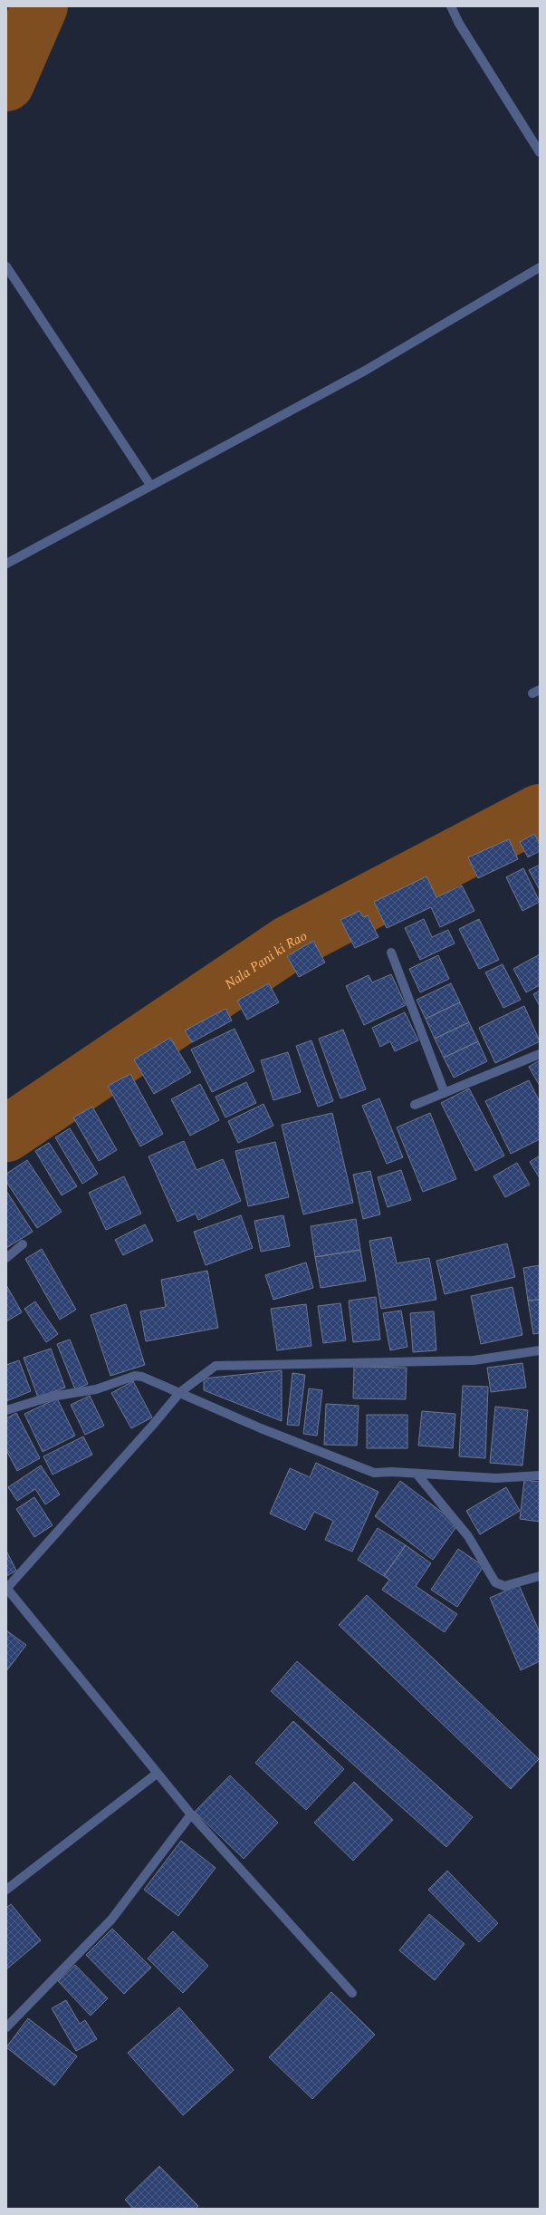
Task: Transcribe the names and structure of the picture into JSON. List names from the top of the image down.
{
  "water": ["Nala Pani ki Rao"]
}
